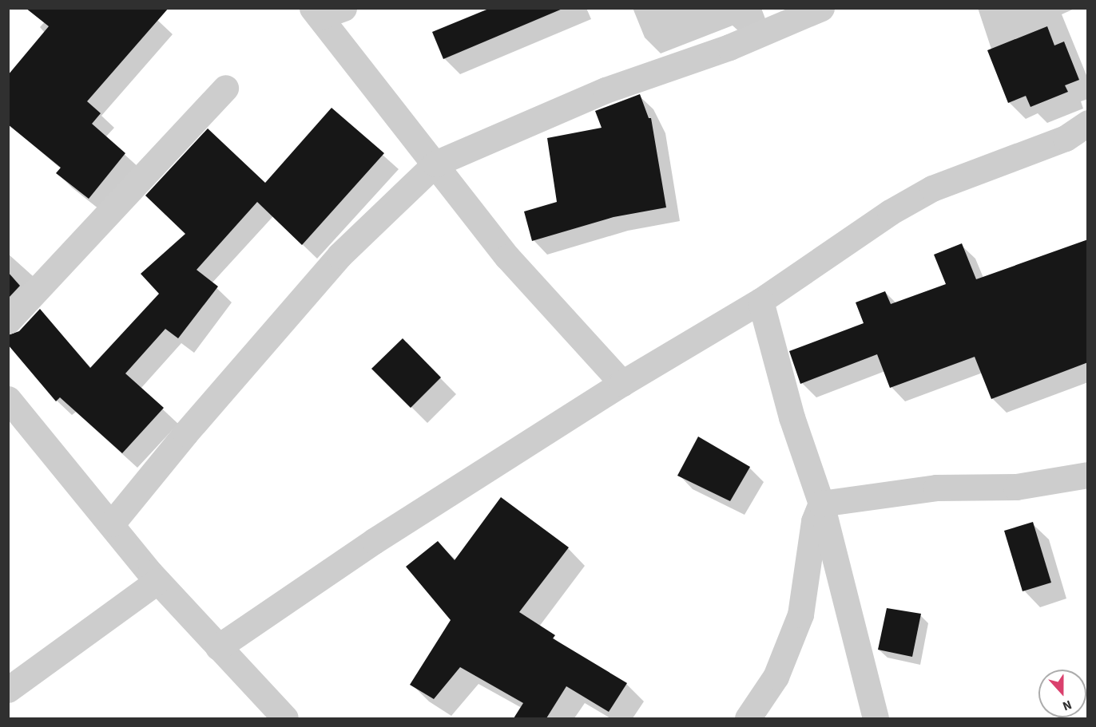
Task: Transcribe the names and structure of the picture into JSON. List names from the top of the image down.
{
  "north": "bottom"
}
